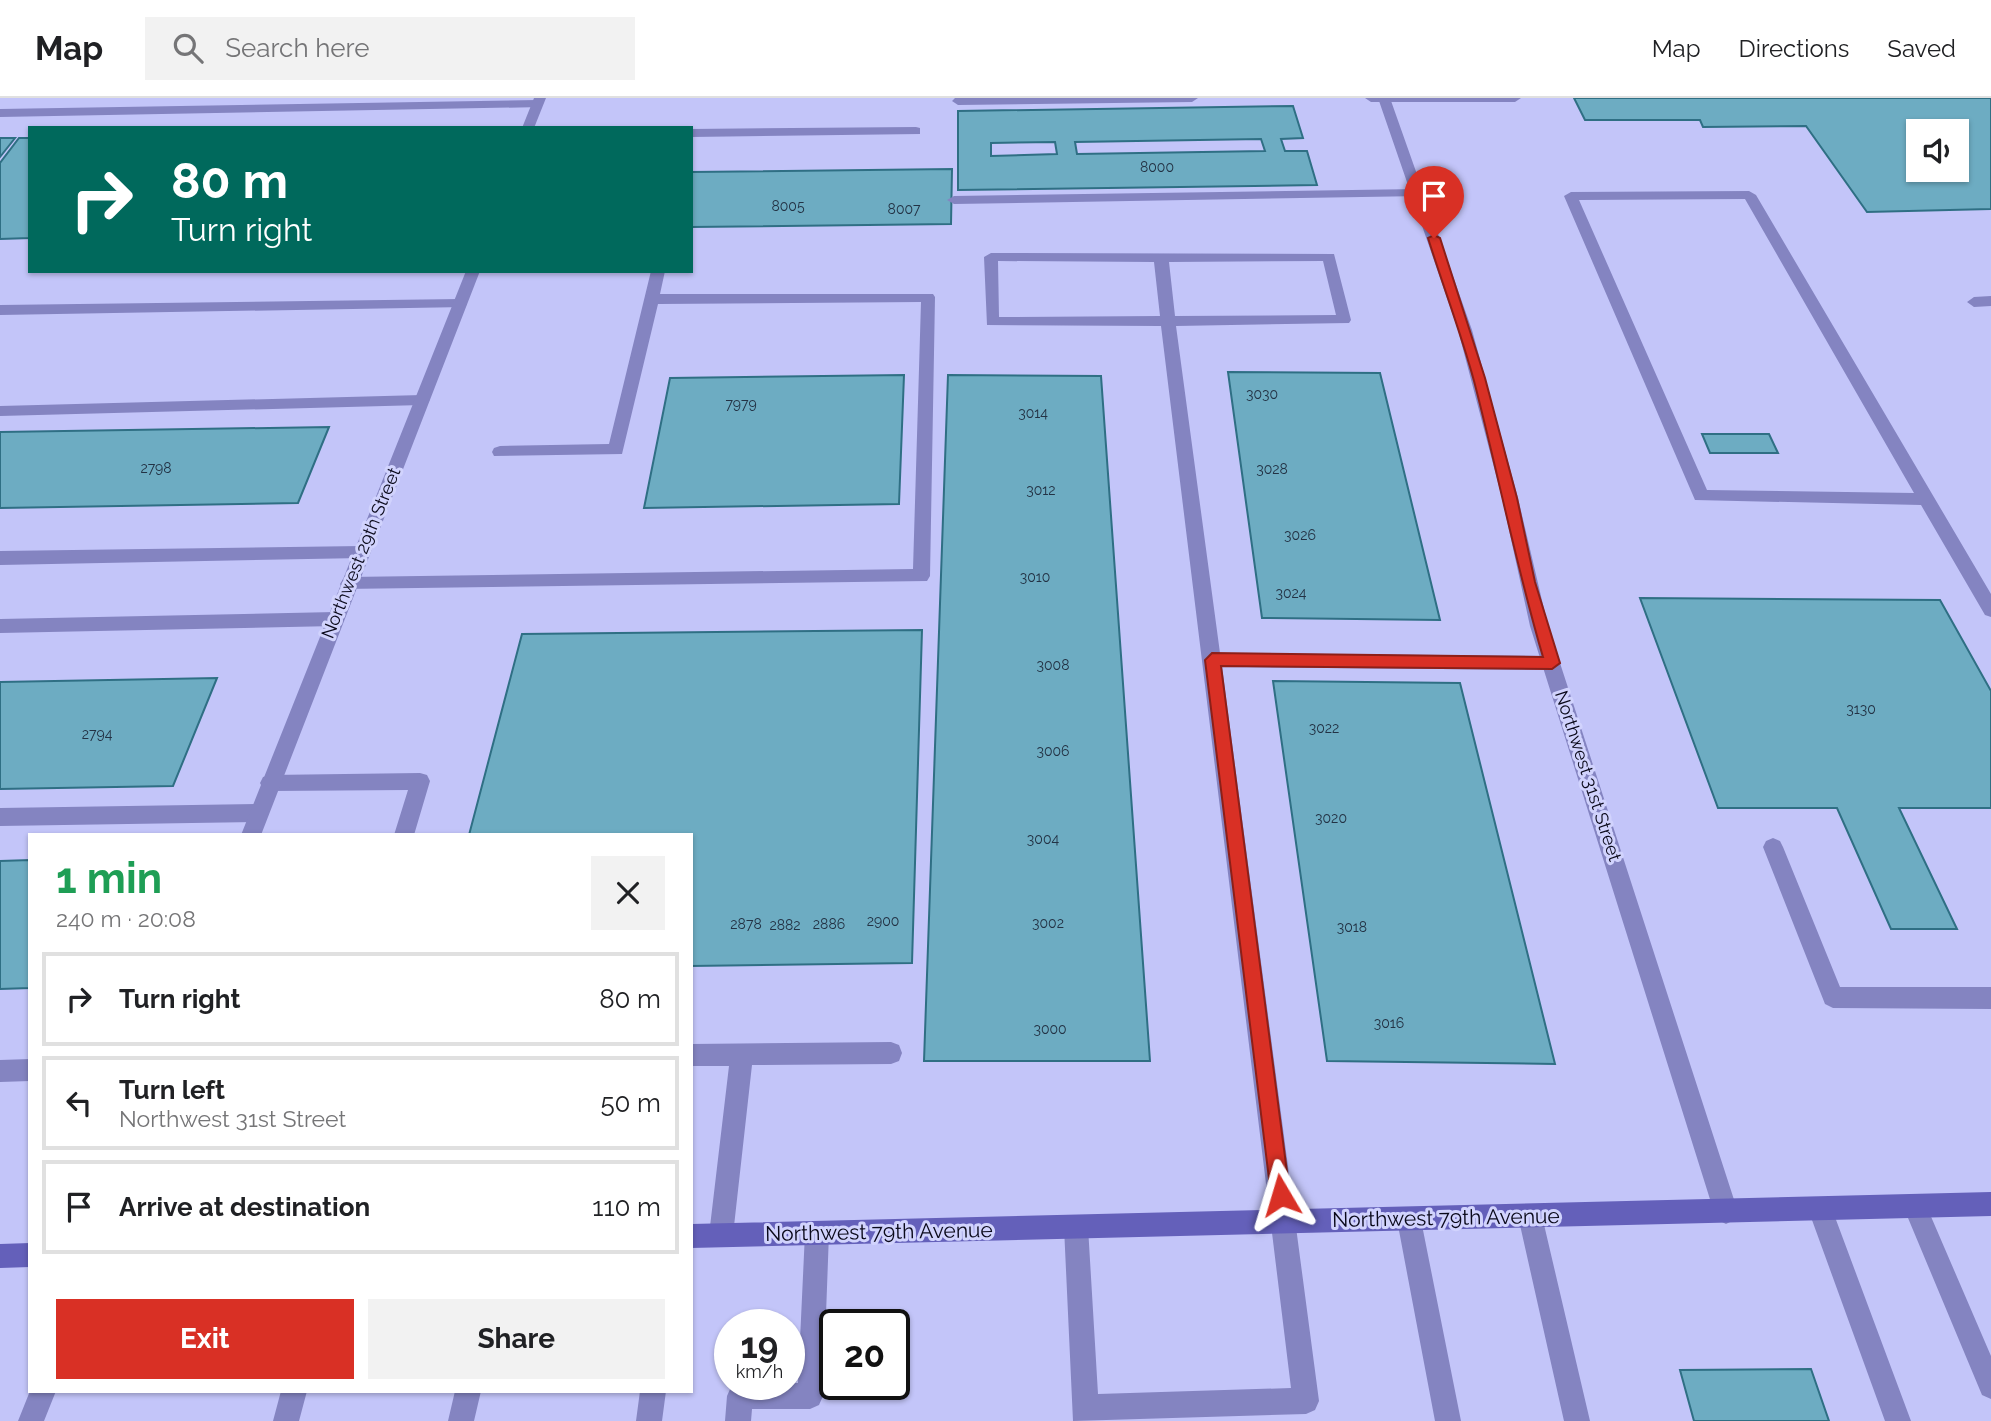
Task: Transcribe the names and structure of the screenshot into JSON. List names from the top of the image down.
{
  "streets": {
    "main road": ["Northwest 79th Avenue"],
    "street": ["Northwest 29th Street", "Northwest 31st Street"]
  },
  "crossings": [
    ["Northwest 31st Street", "Northwest 79th Avenue"]
  ],
  "house_numbers": [
    "8000",
    "8005",
    "8007",
    "3030",
    "7979",
    "3014",
    "2798",
    "3028",
    "3012",
    "3026",
    "3010",
    "3024",
    "3008",
    "3130",
    "3022",
    "2794",
    "3006",
    "3020",
    "3004",
    "2900",
    "3002",
    "2878",
    "2886",
    "2882",
    "3018",
    "3016",
    "3000"
  ],
  "page": {
    "header": "Map",
    "search": "Search here",
    "nav": ["Map", "Directions", "Saved"],
    "turn": ["80 m", "Turn right"],
    "heading": ["1 min", "240 m · 20:08"],
    "list": [
      {
        "name": "Turn right",
        "value": "80 m"
      },
      {
        "name": "Turn left",
        "note": "Northwest 31st Street",
        "value": "50 m"
      },
      {
        "name": "Arrive at destination",
        "value": "110 m"
      }
    ],
    "buttons": ["Exit", "Share"],
    "speed": "19 km/h",
    "limit": "20"
  }
}
